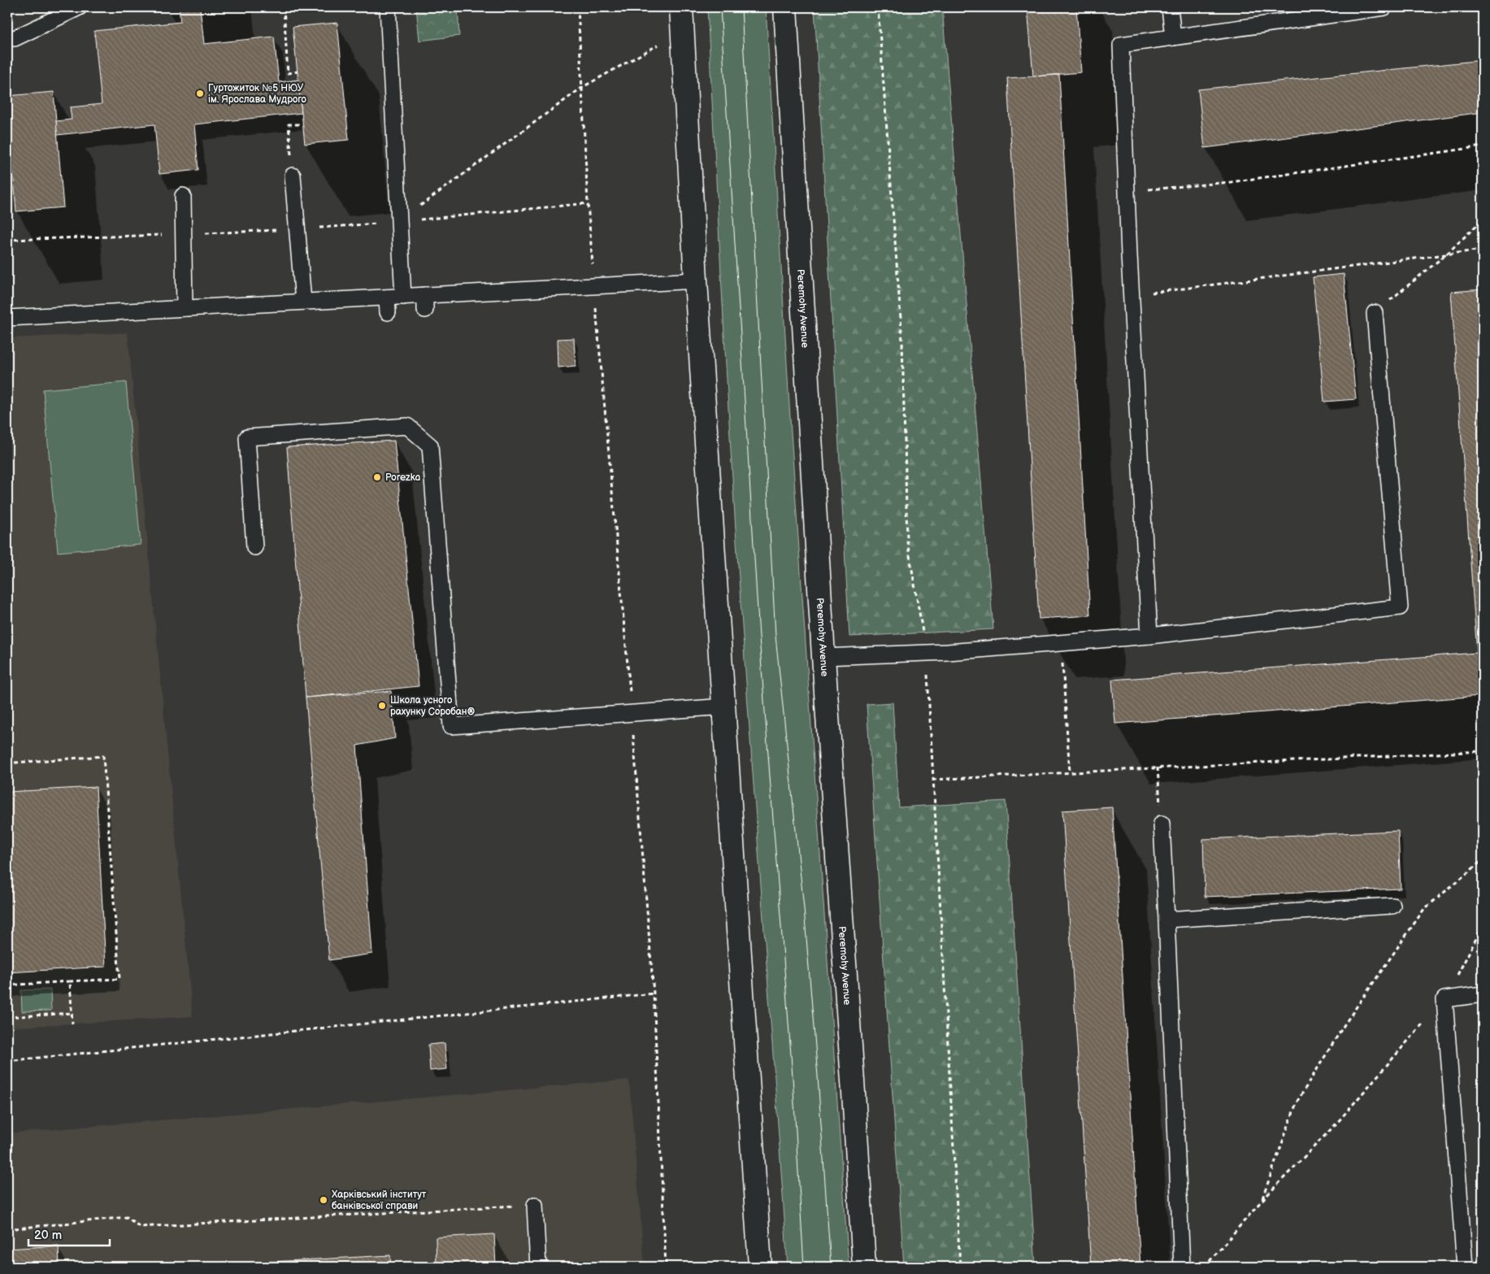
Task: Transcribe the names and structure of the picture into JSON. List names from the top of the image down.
{
  "streets": {
    "main road": ["Peremohy Avenue"]
  },
  "places": [
    "Гуртожиток №5 НЮУ ім. Ярослава Мудрого",
    "Porezka",
    "Школа усного рахунку Соробан®",
    "Харківський інститут банківської справи"
  ],
  "scale_bar": "20 m"
}
